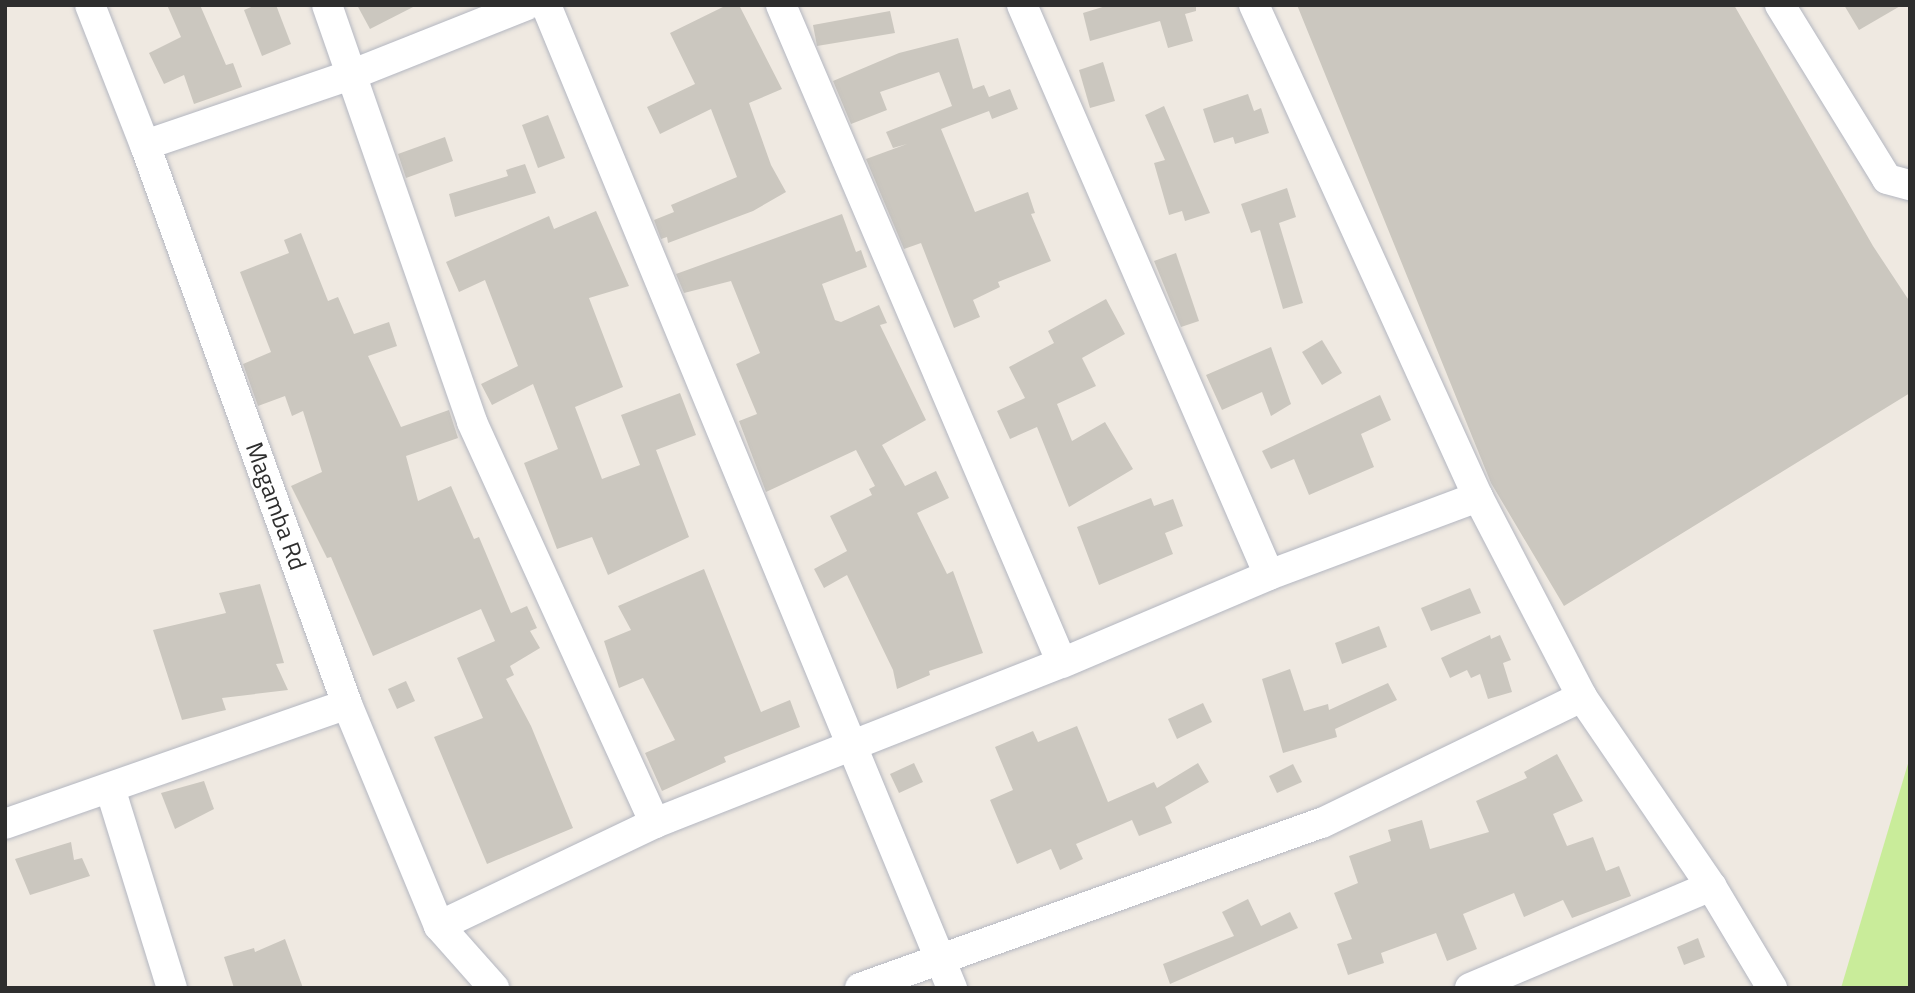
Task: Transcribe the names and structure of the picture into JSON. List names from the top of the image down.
{
  "streets": {
    "street": ["Magamba Rd"]
  }
}
